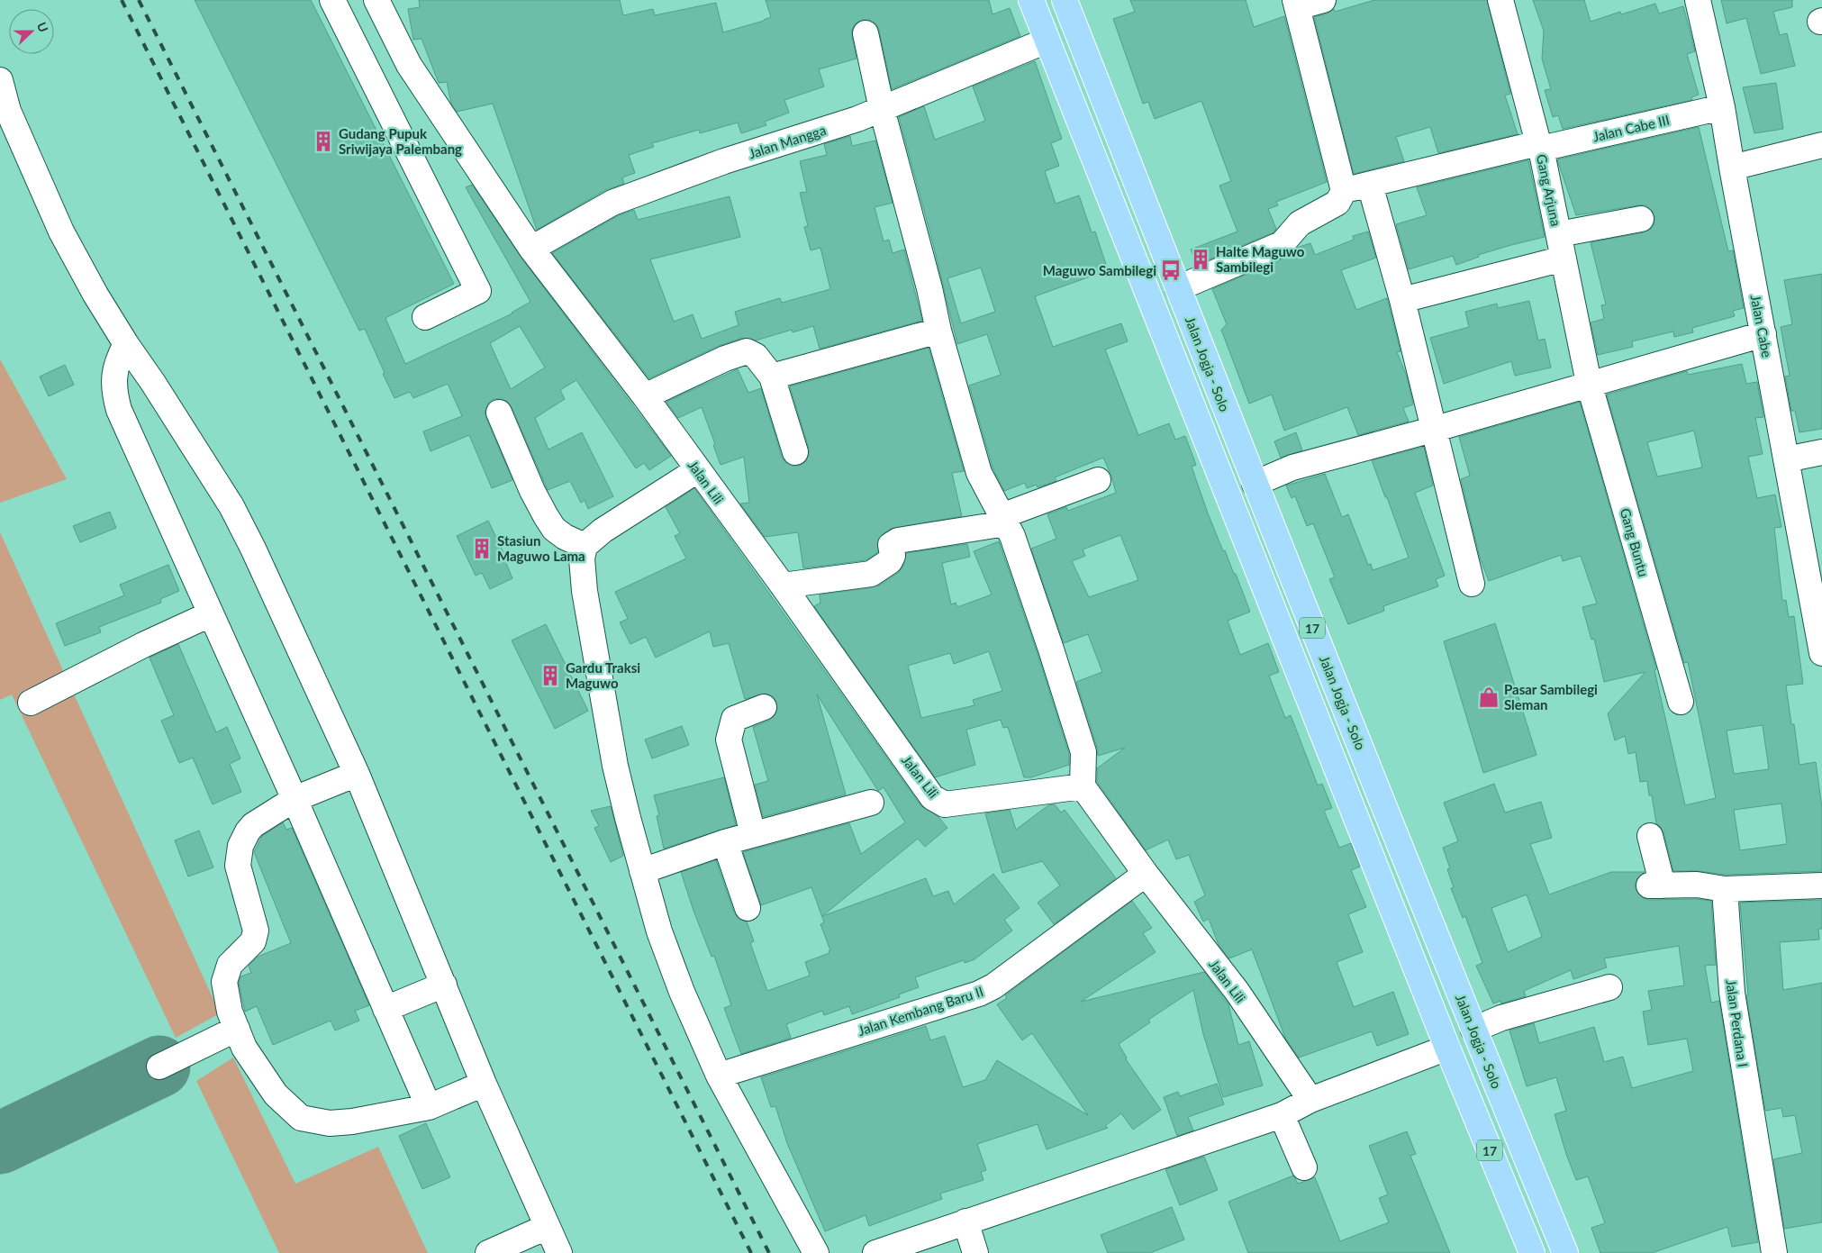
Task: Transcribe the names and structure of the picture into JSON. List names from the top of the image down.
{
  "streets": {
    "highway": ["Jalan Jogja - Solo", "17"],
    "street": [
      "Jalan Cabe III",
      "Jalan Mangga",
      "Gang Arjuna",
      "Jalan Cabe",
      "Jalan Lili",
      "Gang Buntu",
      "Jalan Kembang Baru II",
      "Jalan Perdana I"
    ]
  },
  "crossings": [
    ["Jalan Cabe III", "Gang Arjuna"],
    ["Jalan Cabe III", "Jalan Cabe"],
    ["Jalan Mangga", "Jalan Lili"],
    ["Jalan Mangga", "17"],
    ["Gang Arjuna", "Gang Buntu"],
    ["Jalan Lili", "Jalan Kembang Baru II"]
  ],
  "places": {
    "building": [
      "Gudang Pupuk Sriwijaya Palembang",
      "Halte Maguwo Sambilegi",
      "Stasiun Maguwo Lama",
      "Gardu Traksi Maguwo"
    ],
    "bus stop": ["Maguwo Sambilegi"],
    "shop": ["Pasar Sambilegi Sleman"]
  },
  "north": "right"
}
